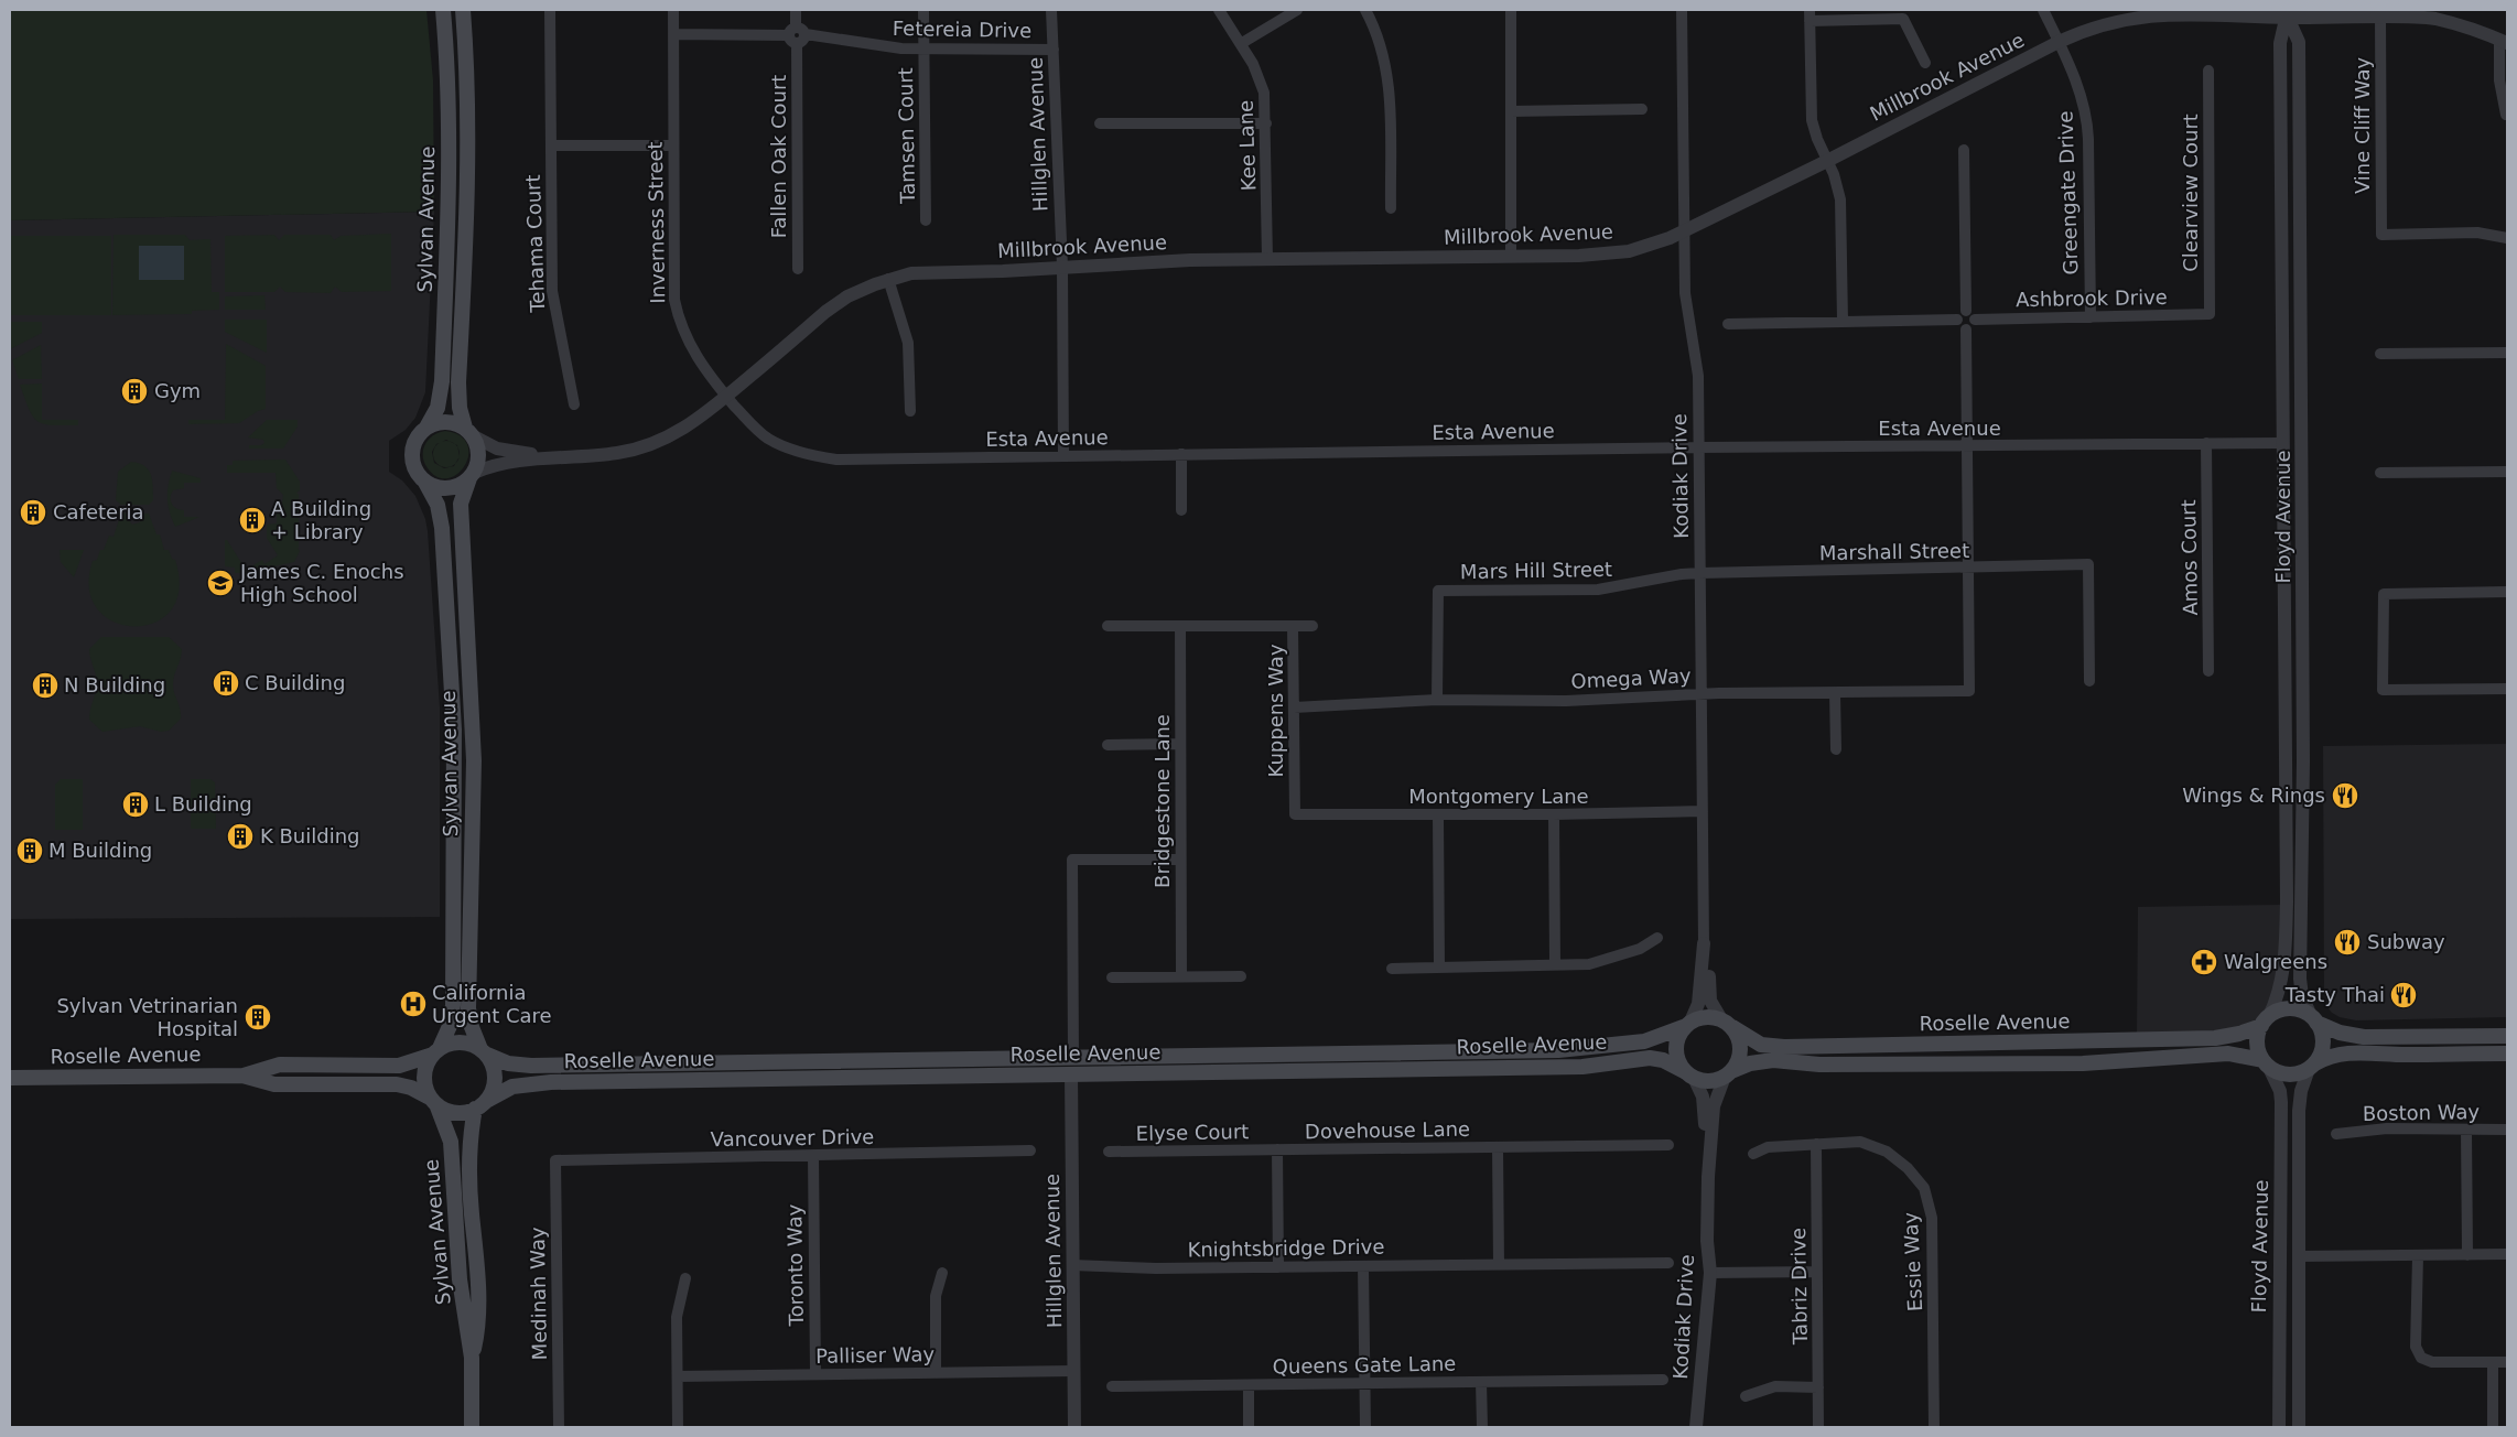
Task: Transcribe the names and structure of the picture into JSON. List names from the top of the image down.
{
  "streets": {
    "main road": ["Sylvan Avenue", "Roselle Avenue"],
    "street": [
      "Fetereia Drive",
      "Millbrook Avenue",
      "Vine Cliff Way",
      "Hillglen Avenue",
      "Tamsen Court",
      "Kee Lane",
      "Fallen Oak Court",
      "Greengate Drive",
      "Clearview Court",
      "Inverness Street",
      "Tehama Court",
      "Ashbrook Drive",
      "Esta Avenue",
      "Kodiak Drive",
      "Floyd Avenue",
      "Marshall Street",
      "Amos Court",
      "Mars Hill Street",
      "Omega Way",
      "Kuppens Way",
      "Montgomery Lane",
      "Bridgestone Lane",
      "Boston Way",
      "Dovehouse Lane",
      "Elyse Court",
      "Vancouver Drive",
      "Knightsbridge Drive",
      "Essie Way",
      "Toronto Way",
      "Tabriz Drive",
      "Medinah Way",
      "Palliser Way",
      "Queens Gate Lane"
    ]
  },
  "crossings": [
    ["Fetereia Drive", "Hillglen Avenue"],
    ["Fetereia Drive", "Tamsen Court"],
    ["Fetereia Drive", "Fallen Oak Court"],
    ["Fetereia Drive", "Inverness Street"],
    ["Millbrook Avenue", "Vine Cliff Way"],
    ["Millbrook Avenue", "Hillglen Avenue"],
    ["Millbrook Avenue", "Kee Lane"],
    ["Millbrook Avenue", "Greengate Drive"],
    ["Millbrook Avenue", "Sylvan Avenue"],
    ["Millbrook Avenue", "Inverness Street"],
    ["Millbrook Avenue", "Esta Avenue"],
    ["Millbrook Avenue", "Kodiak Drive"],
    ["Millbrook Avenue", "Floyd Avenue"],
    ["Hillglen Avenue", "Esta Avenue"],
    ["Hillglen Avenue", "Roselle Avenue"],
    ["Hillglen Avenue", "Knightsbridge Drive"],
    ["Hillglen Avenue", "Palliser Way"],
    ["Greengate Drive", "Ashbrook Drive"],
    ["Clearview Court", "Ashbrook Drive"],
    ["Sylvan Avenue", "Roselle Avenue"],
    ["Inverness Street", "Esta Avenue"],
    ["Esta Avenue", "Kodiak Drive"],
    ["Esta Avenue", "Floyd Avenue"],
    ["Esta Avenue", "Amos Court"],
    ["Kodiak Drive", "Marshall Street"],
    ["Kodiak Drive", "Mars Hill Street"],
    ["Kodiak Drive", "Omega Way"],
    ["Kodiak Drive", "Montgomery Lane"],
    ["Kodiak Drive", "Roselle Avenue"],
    ["Floyd Avenue", "Roselle Avenue"],
    ["Marshall Street", "Mars Hill Street"],
    ["Marshall Street", "Omega Way"],
    ["Mars Hill Street", "Omega Way"],
    ["Omega Way", "Kuppens Way"],
    ["Kuppens Way", "Montgomery Lane"],
    ["Dovehouse Lane", "Elyse Court"],
    ["Vancouver Drive", "Toronto Way"],
    ["Vancouver Drive", "Medinah Way"],
    ["Essie Way", "Tabriz Drive"],
    ["Toronto Way", "Palliser Way"]
  ],
  "places": {
    "building": [
      "Gym",
      "Cafeteria",
      "A Building + Library",
      "C Building",
      "N Building",
      "L Building",
      "K Building",
      "M Building",
      "Sylvan Vetrinarian Hospital"
    ],
    "school or university": ["James C. Enochs High School"],
    "restaurant": ["Wings & Rings", "Subway", "Tasty Thai"],
    "pharmacy": ["Walgreens"],
    "hospital": ["California Urgent Care"]
  }
}
